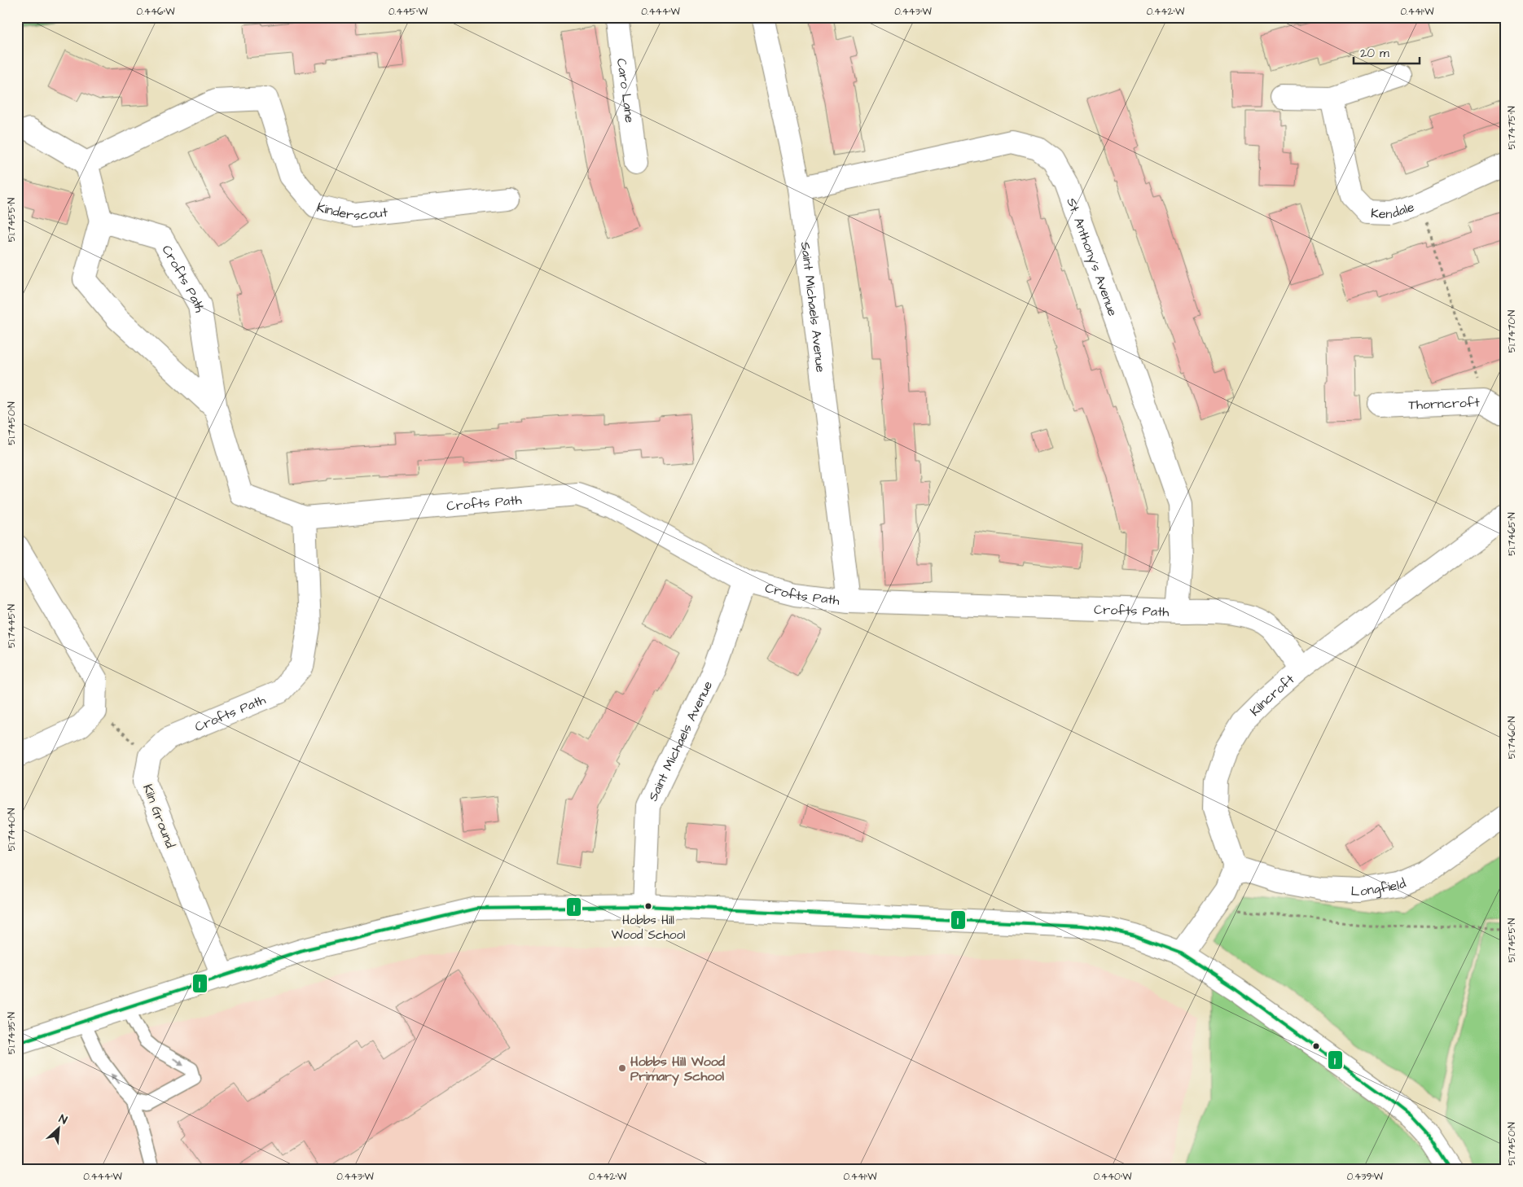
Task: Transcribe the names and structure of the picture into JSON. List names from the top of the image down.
{
  "streets": {
    "street": [
      "Caro Lane",
      "Kinderscout",
      "Kendale",
      "St. Anthony's Avenue",
      "Crofts Path",
      "Saint Michaels Avenue",
      "Thorncroft",
      "Kilncroft",
      "Kiln Ground",
      "Longfield"
    ]
  },
  "crossings": [
    ["St. Anthony's Avenue", "Crofts Path"],
    ["St. Anthony's Avenue", "Saint Michaels Avenue"],
    ["Crofts Path", "Saint Michaels Avenue"],
    ["Crofts Path", "Kilncroft"],
    ["Crofts Path", "Kiln Ground"],
    ["Kilncroft", "Longfield"]
  ],
  "places": ["Hobbs Hill Wood School", "Hobbs Hill Wood Primary School"],
  "lines": ["transit line 1"],
  "scale_bar": "20 m",
  "north": "top right",
  "coordinates": [
    "0.446°W",
    "0.445°W",
    "0.444°W",
    "0.443°W",
    "0.442°W",
    "0.441°W",
    "51.7475°N",
    "51.7455°N",
    "51.7470°N",
    "51.7450°N",
    "51.7465°N",
    "51.7445°N",
    "51.7460°N",
    "51.7440°N",
    "51.7435°N",
    "0.440°W",
    "0.439°W"
  ]
}
